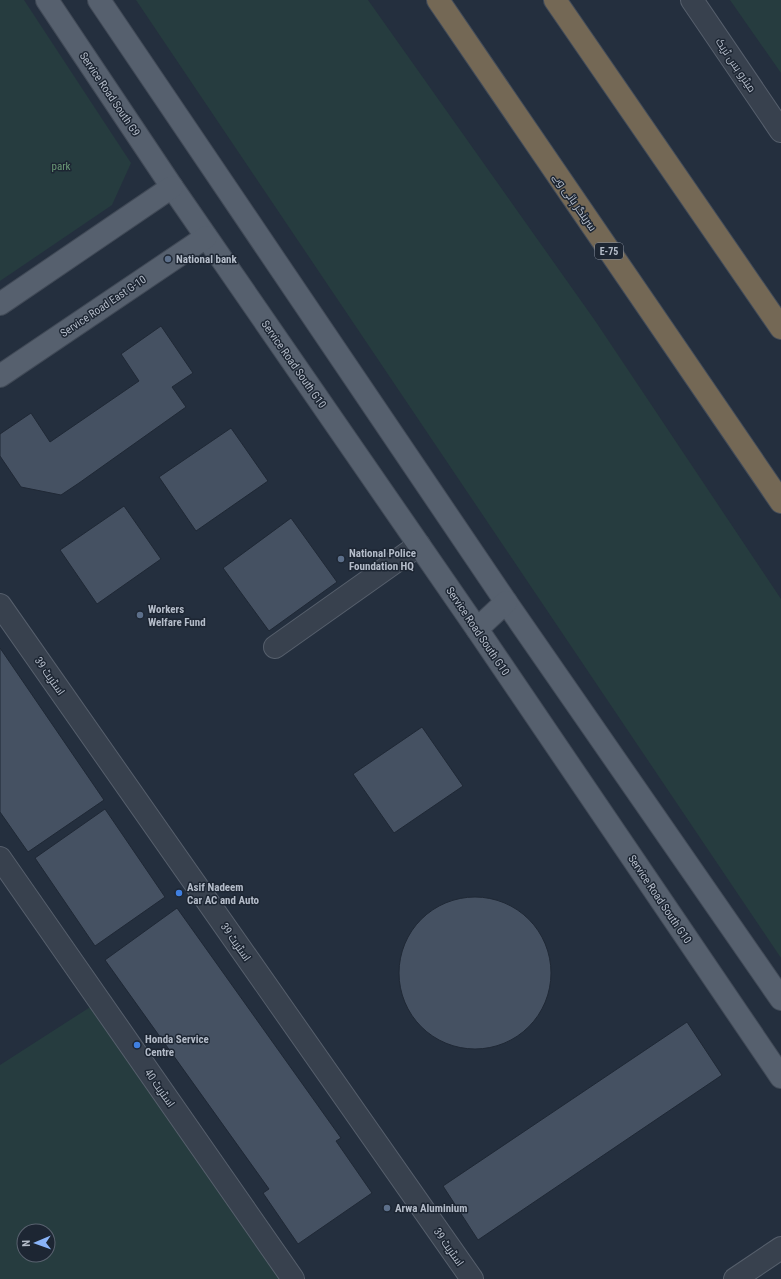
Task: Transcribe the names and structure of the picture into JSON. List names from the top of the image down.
{
  "streets": {
    "highway": ["سرینگر ہائی وے", "E-75"],
    "main road": ["Service Road South G9", "Service Road East G-10", "Service Road South G10"],
    "street": ["میٹرو بس ٹریک", "اسٹریٹ 39", "اسٹریٹ 40"]
  },
  "crossings": [
    ["Service Road South G9", "Service Road South G10"],
    ["Service Road East G-10", "Service Road South G10"]
  ],
  "parks": ["park"],
  "places": [
    "National bank",
    "National Police Foundation HQ",
    "Workers Welfare Fund",
    "Asif Nadeem Car AC and Auto",
    "Honda Service Centre",
    "Arwa Aluminium"
  ],
  "north": "left"
}
